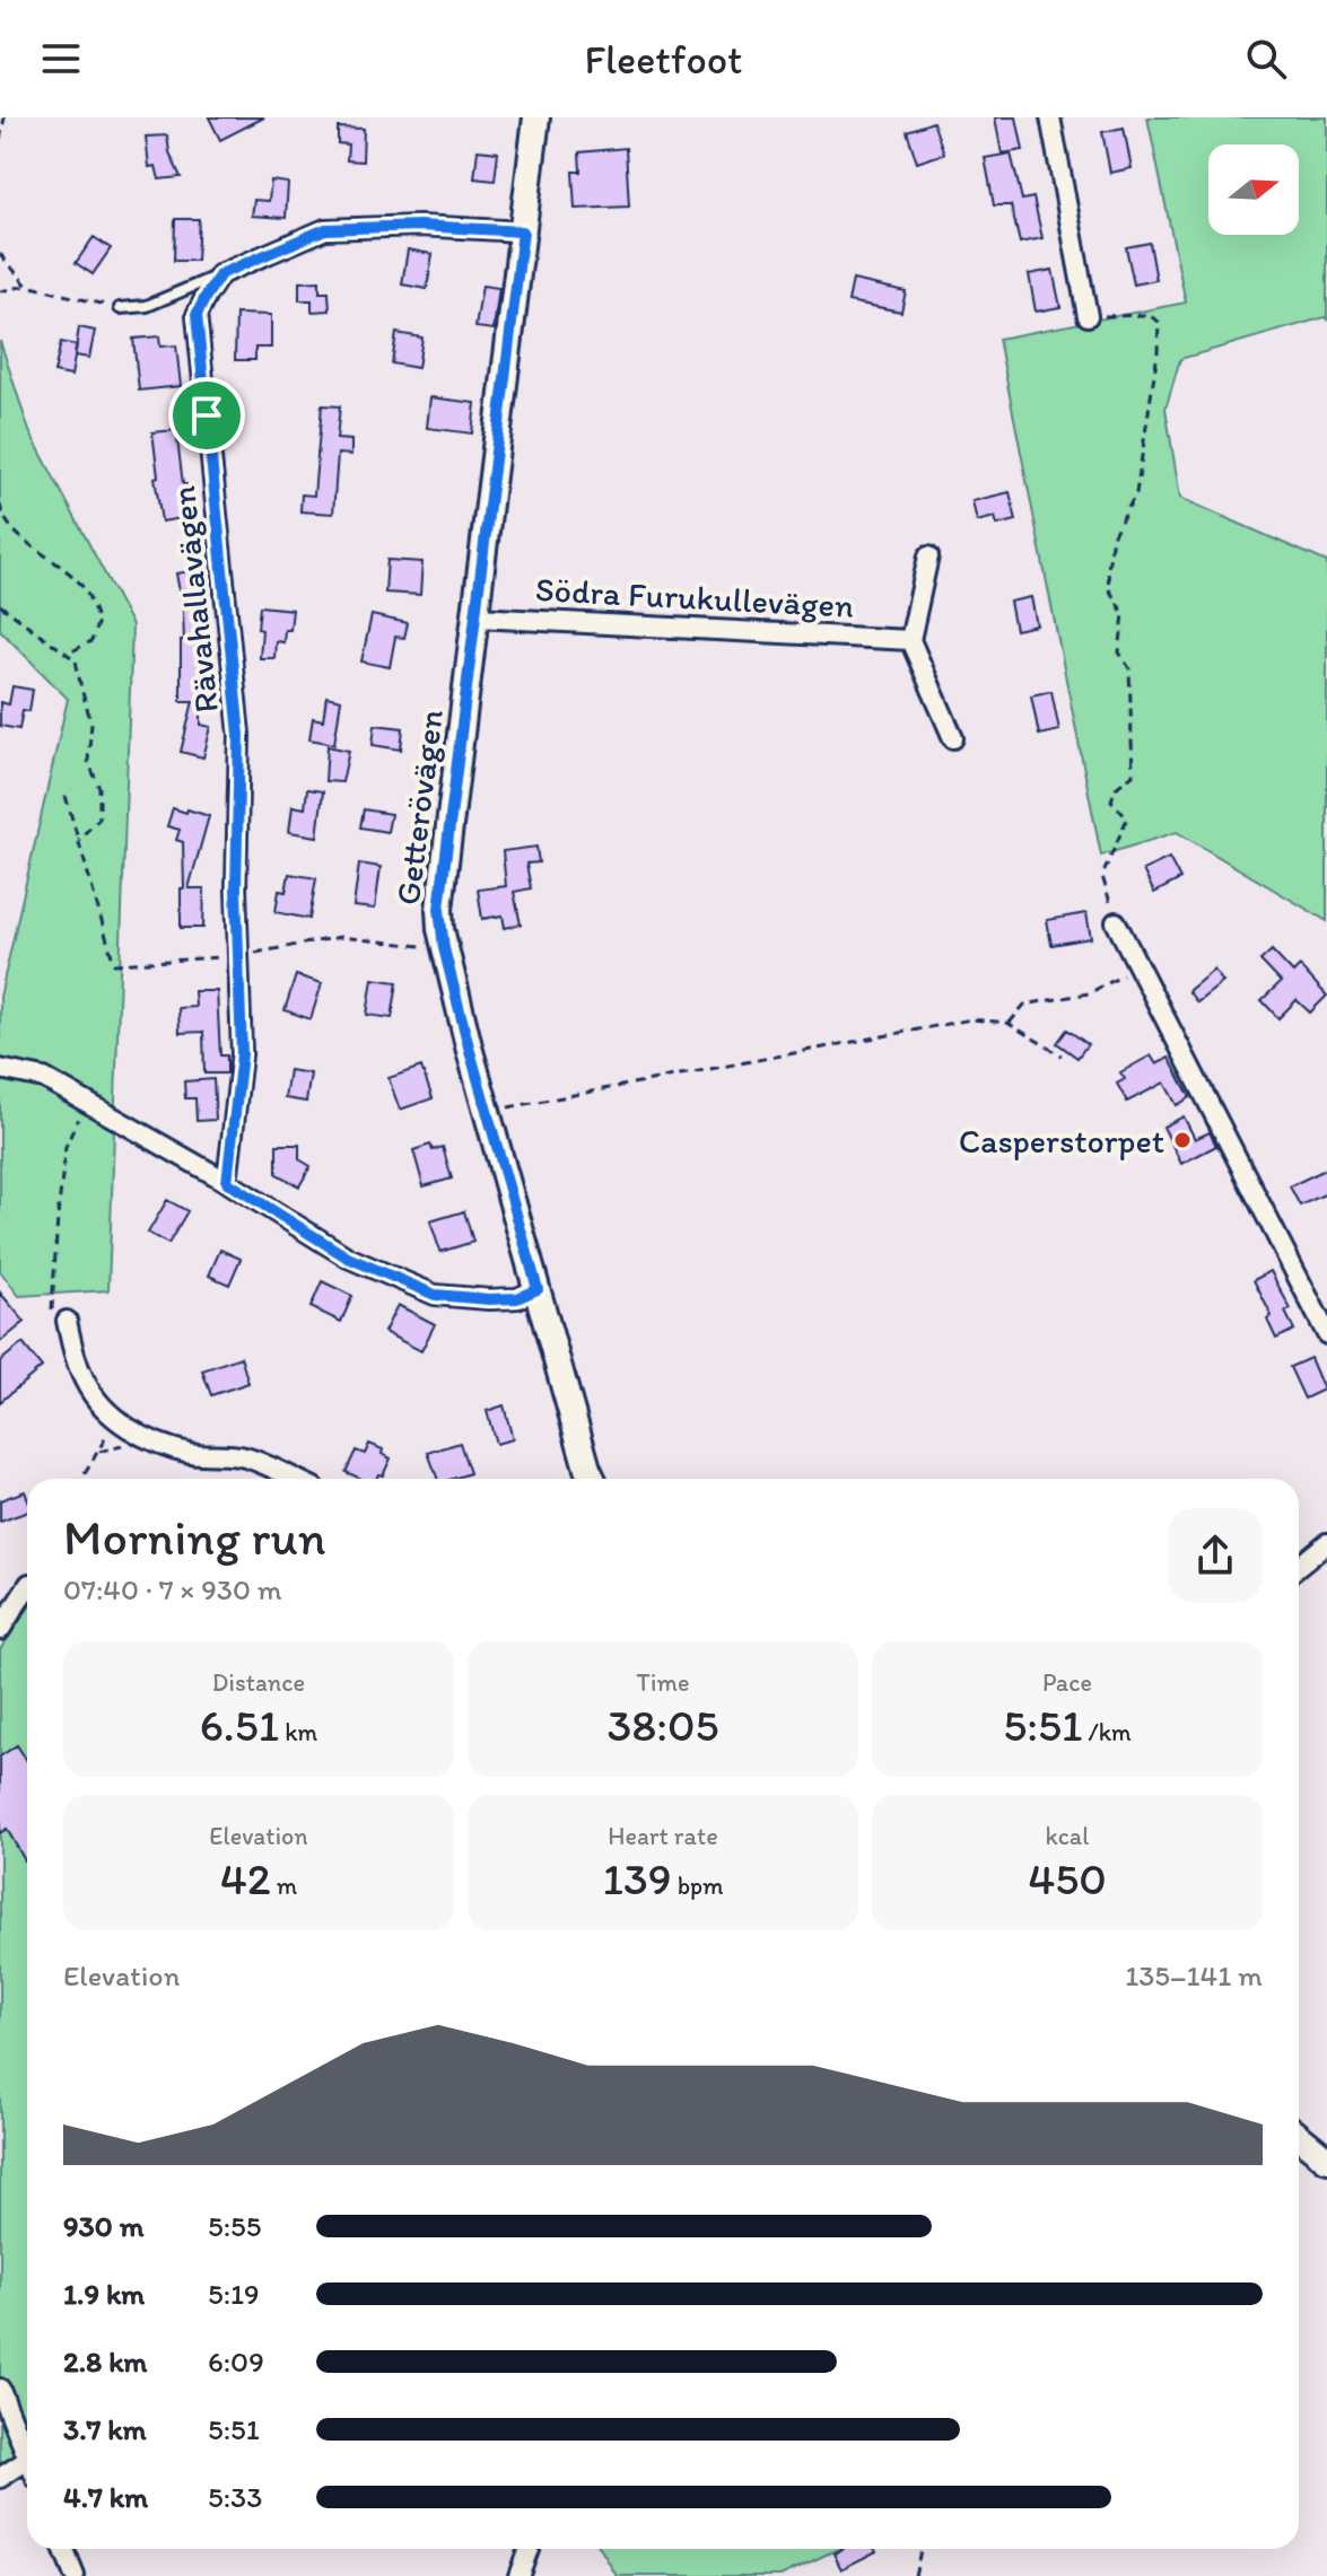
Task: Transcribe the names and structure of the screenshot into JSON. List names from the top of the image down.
{
  "streets": {
    "street": ["Södra Furukullevägen", "Rävahallavägen", "Getterövägen"]
  },
  "crossings": [
    ["Södra Furukullevägen", "Getterövägen"]
  ],
  "places": ["Casperstorpet"],
  "north": "right",
  "page": {
    "header": "Fleetfoot",
    "heading": ["Morning run", "07:40 · 7 × 930 m"],
    "stats": [
      ["Distance", "6.51 km"],
      ["Time", "38:05"],
      ["Pace", "5:51 /km"],
      ["Elevation", "42 m"],
      ["Heart rate", "139 bpm"],
      ["kcal", "450"]
    ],
    "chart": ["Elevation", "135–141 m"],
    "list": [
      {
        "name": "930 m",
        "note": "5:55"
      },
      {
        "name": "1.9 km",
        "note": "5:19"
      },
      {
        "name": "2.8 km",
        "note": "6:09"
      },
      {
        "name": "3.7 km",
        "note": "5:51"
      },
      {
        "name": "4.7 km",
        "note": "5:33"
      }
    ]
  }
}
